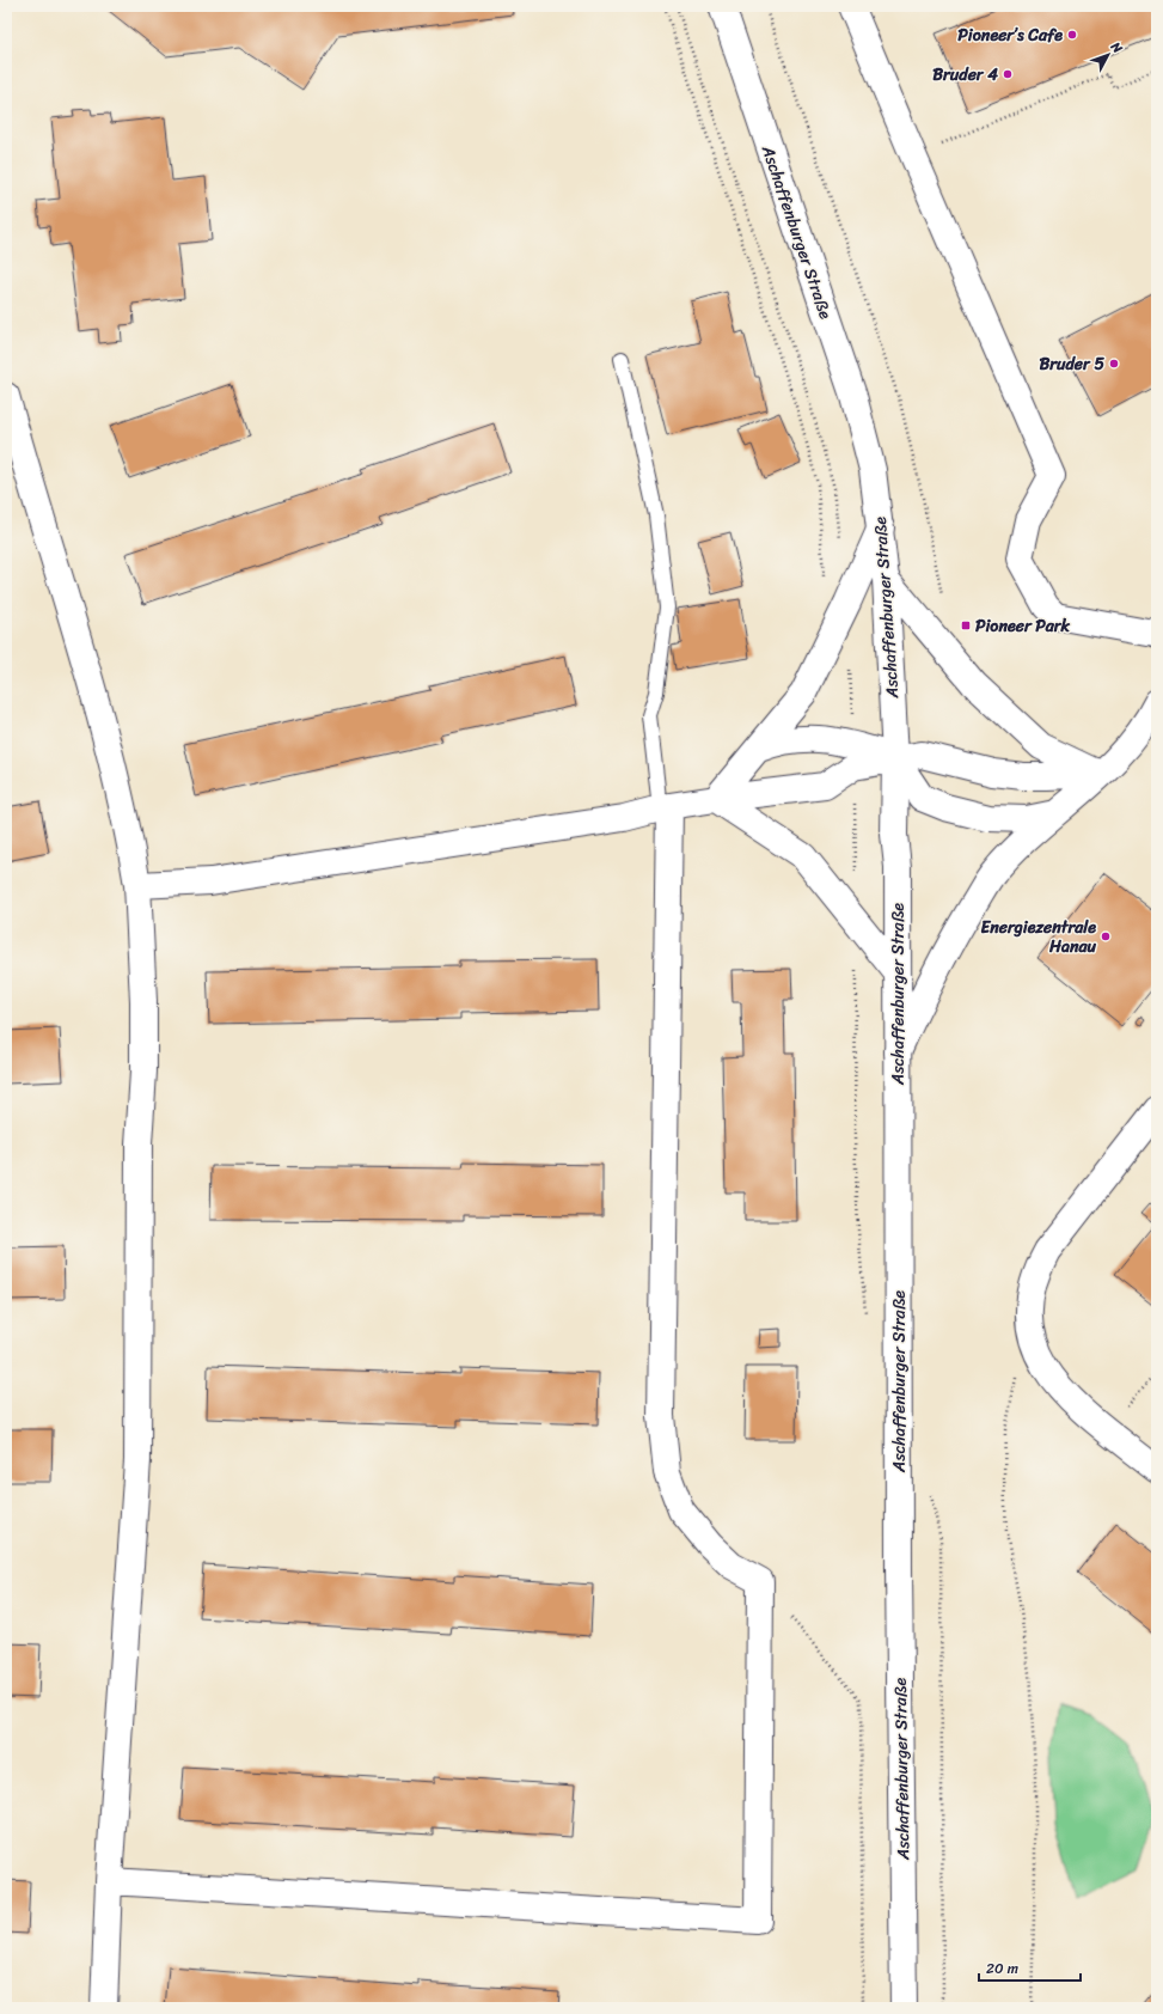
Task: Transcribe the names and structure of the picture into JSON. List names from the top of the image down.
{
  "streets": {
    "street": ["Aschaffenburger Straße"]
  },
  "places": {
    "other": [
      "Pioneer’s Cafe",
      "Bruder 4",
      "Bruder 5",
      "Energiezentrale Hanau"
    ],
    "transit": ["Pioneer Park"]
  },
  "scale_bar": "20 m",
  "north": "top right"
}
